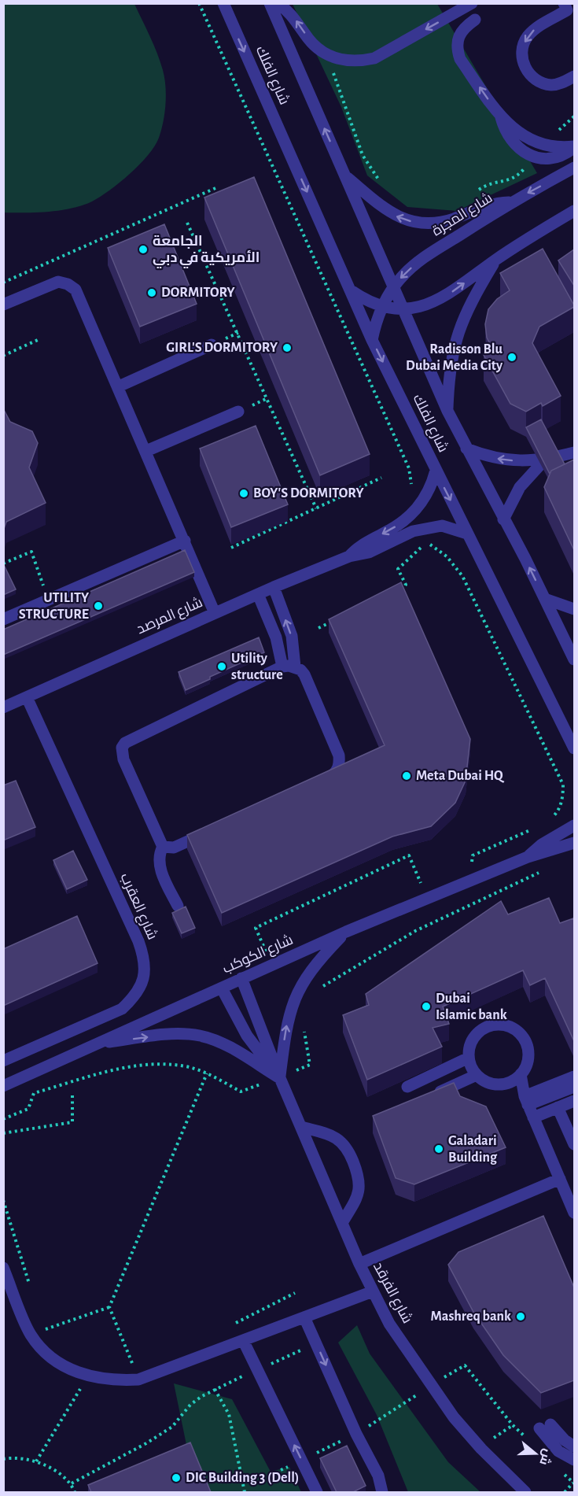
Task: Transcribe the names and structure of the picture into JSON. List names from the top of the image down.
{
  "streets": {
    "street": [
      "شارع الفلك",
      "شارع المجرة",
      "شارع المرصد",
      "شارع العقرب",
      "شارع الكوكب",
      "شارع الفرقد"
    ]
  },
  "crossings": [
    ["شارع الفلك", "شارع المجرة"],
    ["شارع الفلك", "شارع المرصد"],
    ["شارع المرصد", "شارع العقرب"],
    ["شارع الكوكب", "شارع الفرقد"]
  ],
  "places": [
    "الجامعة الأمريكية في دبي",
    "DORMITORY",
    "GIRL'S DORMITORY",
    "Radisson Blu Dubai Media City",
    "BOY'S DORMITORY",
    "UTILITY STRUCTURE",
    "Utility structure",
    "Meta Dubai HQ",
    "Dubai Islamic bank",
    "Galadari Building",
    "Mashreq bank",
    "DIC Building 3 (Dell)"
  ],
  "north": "right"
}
